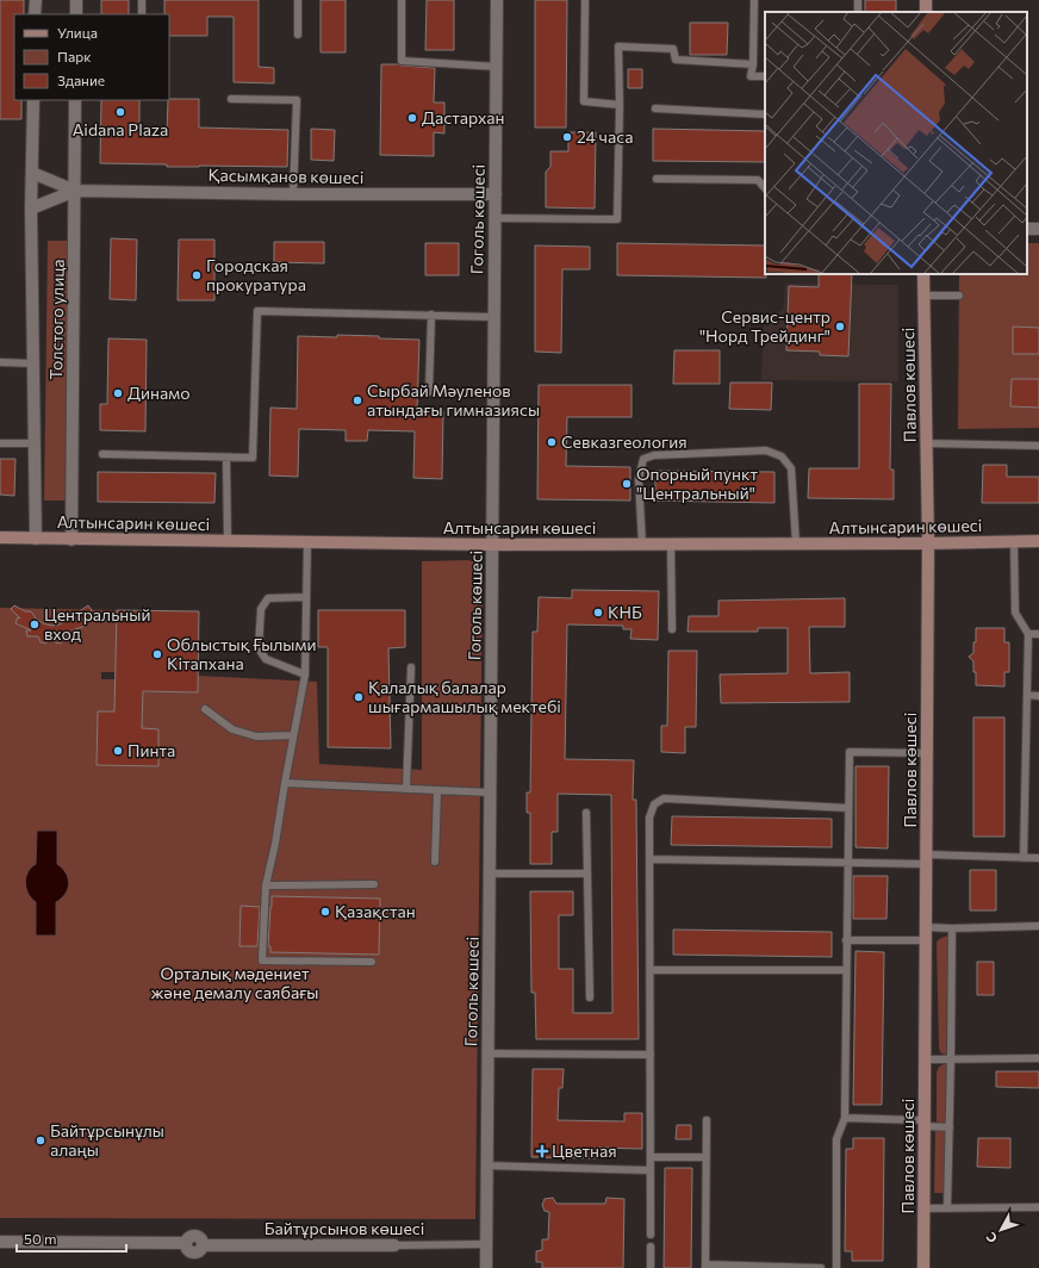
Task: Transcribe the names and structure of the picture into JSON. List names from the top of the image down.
{
  "streets": {
    "street": [
      "Қасымқанов көшесі",
      "Гоголь көшесі",
      "Толстого улица",
      "Павлов көшесі",
      "Алтынсарин көшесі",
      "Байтұрсынов көшесі"
    ]
  },
  "crossings": [
    ["Қасымқанов көшесі", "Гоголь көшесі"],
    ["Қасымқанов көшесі", "Толстого улица"],
    ["Гоголь көшесі", "Алтынсарин көшесі"],
    ["Гоголь көшесі", "Байтұрсынов көшесі"],
    ["Толстого улица", "Алтынсарин көшесі"],
    ["Павлов көшесі", "Алтынсарин көшесі"]
  ],
  "parks": ["Орталық мәдениет және демалу саябағы"],
  "places": {
    "other": [
      "Aidana Plaza",
      "Дастархан",
      "24 часа",
      "Городская прокуратура",
      "Сервис-центр \"Норд Трейдинг\"",
      "Динамо",
      "Сырбай Мәуленов атындағы гимназиясы",
      "Севказгеология",
      "Опорный пункт \"Центральный\"",
      "КНБ",
      "Центральный вход",
      "Облыстық Ғылыми Кітапхана",
      "Қалалық балалар шығармашылық мектебі",
      "Пинта",
      "Қазақстан",
      "Байтұрсынұлы алаңы"
    ],
    "health": ["Цветная"]
  },
  "legend": ["Улица", "Парк", "Здание"],
  "scale_bar": "50 m",
  "north": "bottom left"
}
